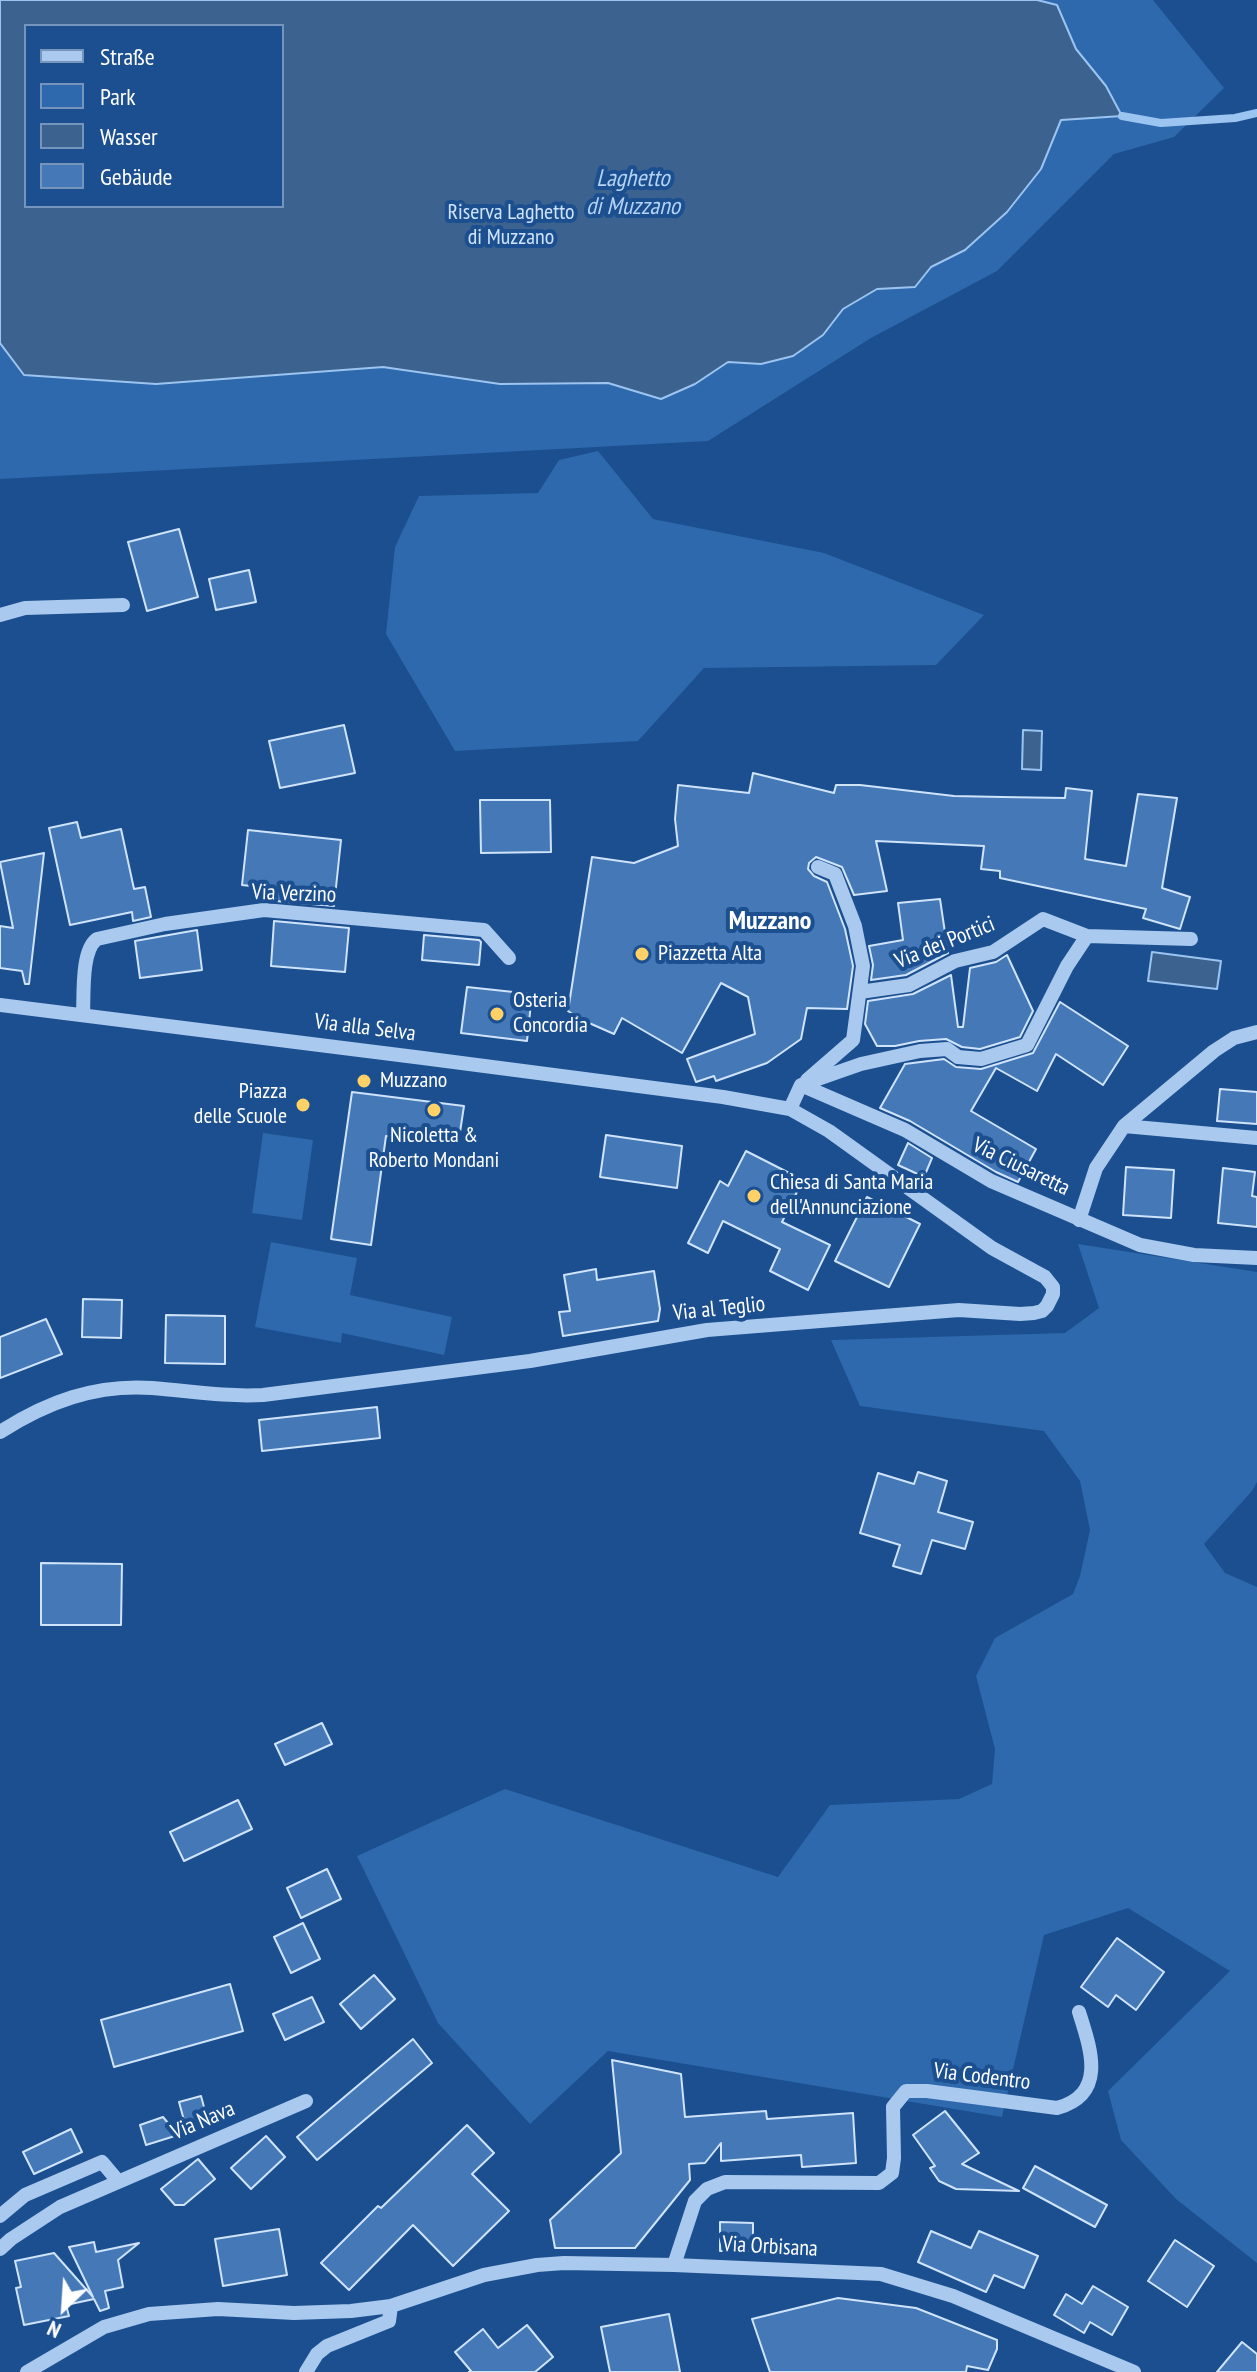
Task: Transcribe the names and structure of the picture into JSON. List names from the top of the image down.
{
  "streets": {
    "street": [
      "Via Verzino",
      "Via dei Portici",
      "Via alla Selva",
      "Via Ciusaretta",
      "Via al Teglio",
      "Via Codentro",
      "Via Nava",
      "Via Orbisana"
    ]
  },
  "crossings": [
    ["Via Verzino", "Via alla Selva"],
    ["Via alla Selva", "Via al Teglio"],
    ["Via Codentro", "Via Orbisana"]
  ],
  "districts": ["Muzzano"],
  "water": ["Laghetto di Muzzano"],
  "parks": ["Riserva Laghetto di Muzzano"],
  "places": [
    "Piazzetta Alta",
    "Osteria Concordia",
    "Muzzano",
    "Piazza delle Scuole",
    "Nicoletta & Roberto Mondani",
    "Chiesa di Santa Maria dell'Annunciazione"
  ],
  "legend": [
    "Straße",
    "Park",
    "Wasser",
    "Gebäude"
  ],
  "north": "bottom left"
}
